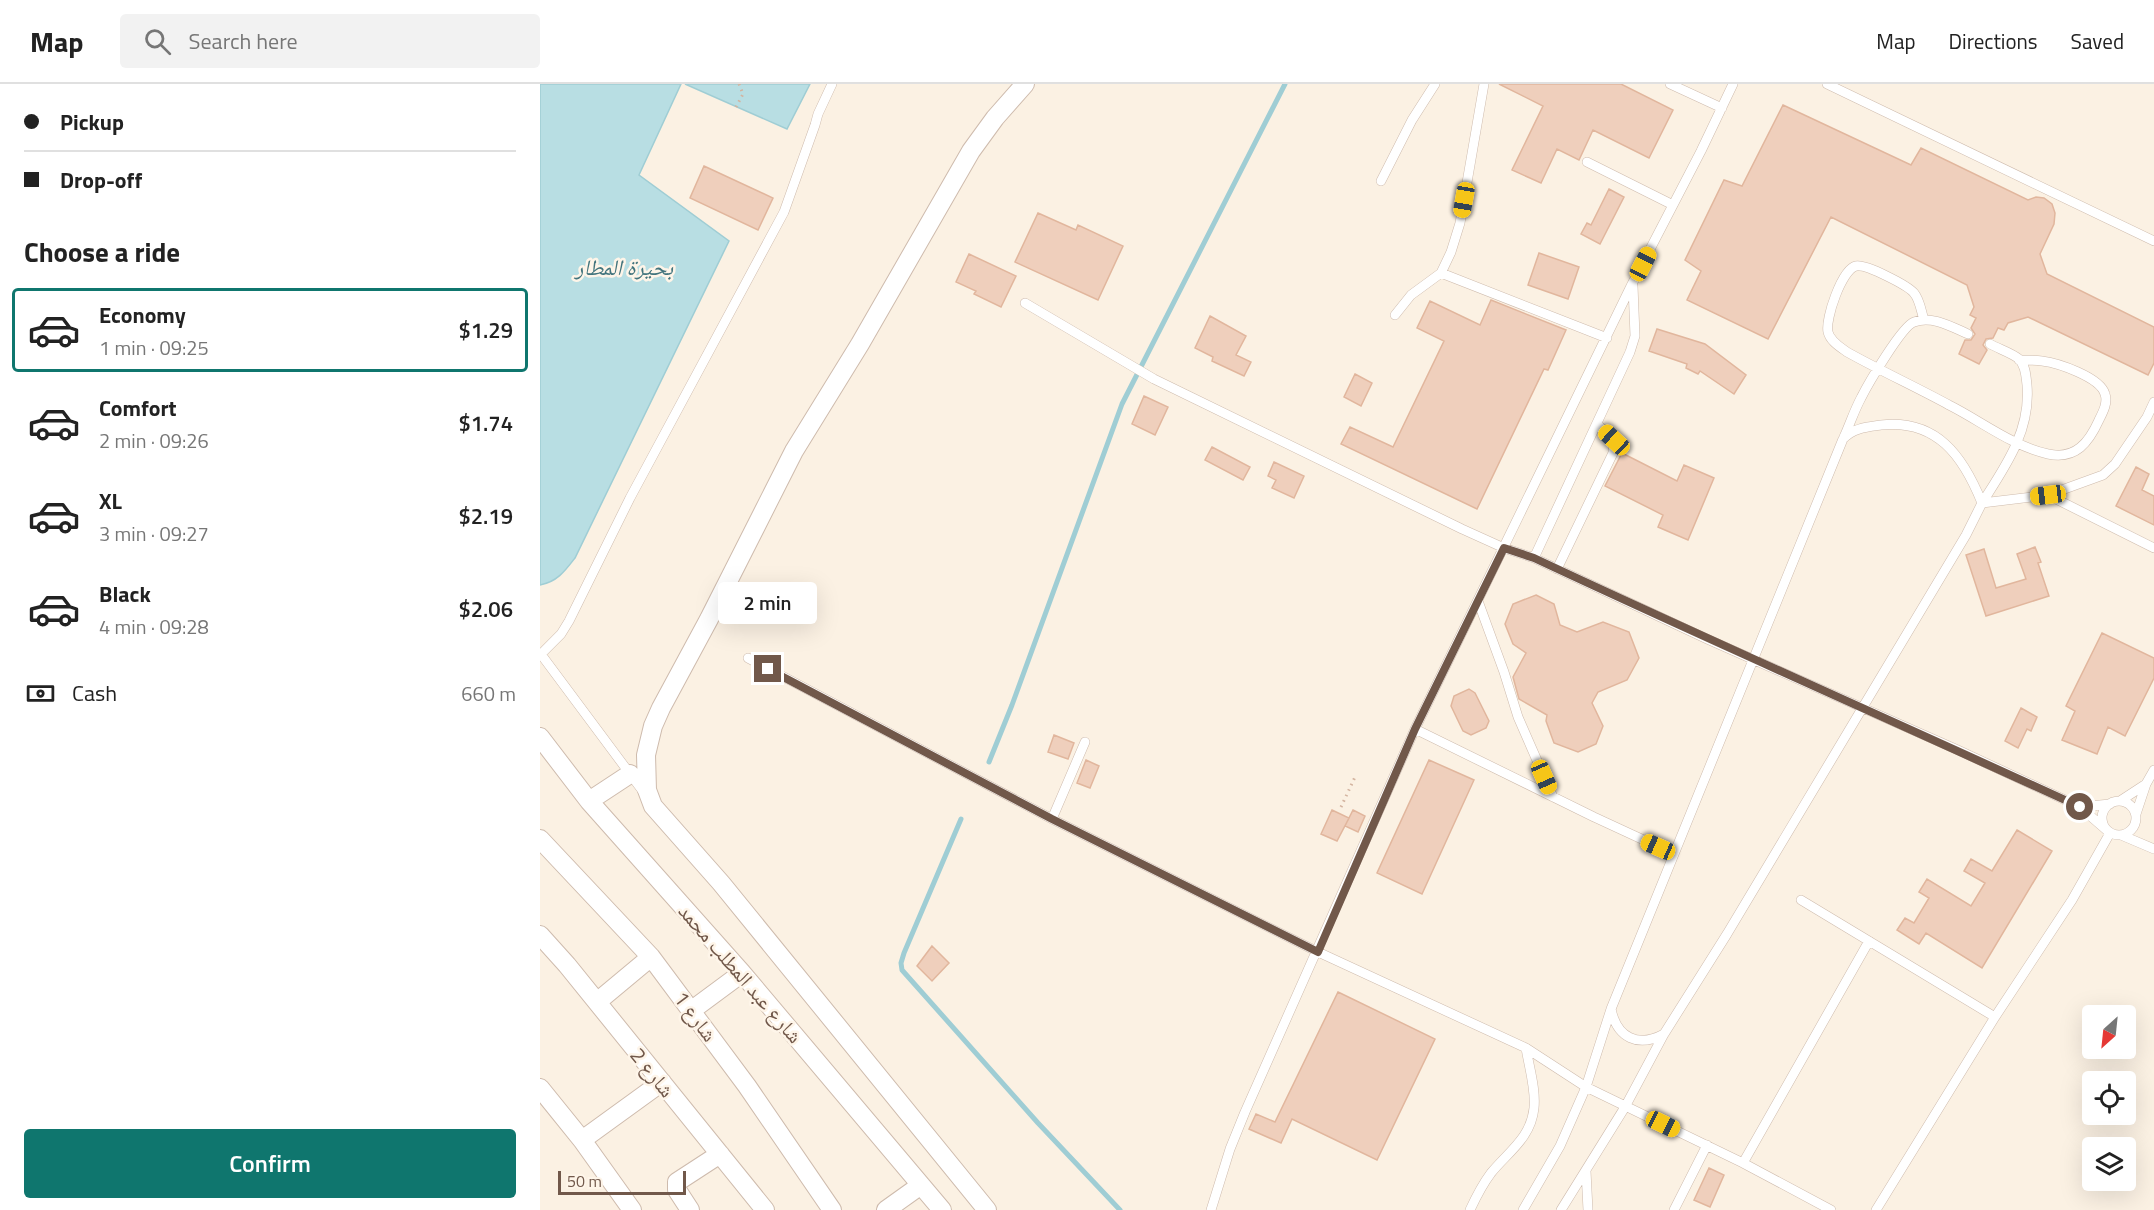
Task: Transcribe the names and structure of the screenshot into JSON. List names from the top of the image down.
{
  "streets": {
    "street": ["شارع عبد المطلب محمد", "شارع 1", "شارع 2"]
  },
  "water": ["بحيرة المطار"],
  "scale_bar": "50 m",
  "north": "bottom left",
  "page": {
    "header": "Map",
    "search": "Search here",
    "nav": ["Map", "Directions", "Saved"],
    "banner": ["Pickup", "Drop-off"],
    "heading": "Choose a ride",
    "list": [
      {
        "name": "Economy",
        "note": "1 min · 09:25",
        "value": "$1.29"
      },
      {
        "name": "Comfort",
        "note": "2 min · 09:26",
        "value": "$1.74"
      },
      {
        "name": "XL",
        "note": "3 min · 09:27",
        "value": "$2.19"
      },
      {
        "name": "Black",
        "note": "4 min · 09:28",
        "value": "$2.06"
      }
    ],
    "bubble": "2 min",
    "pay": ["Cash", "660 m"],
    "buttons": "Confirm",
    "scale": "50 m"
  }
}
